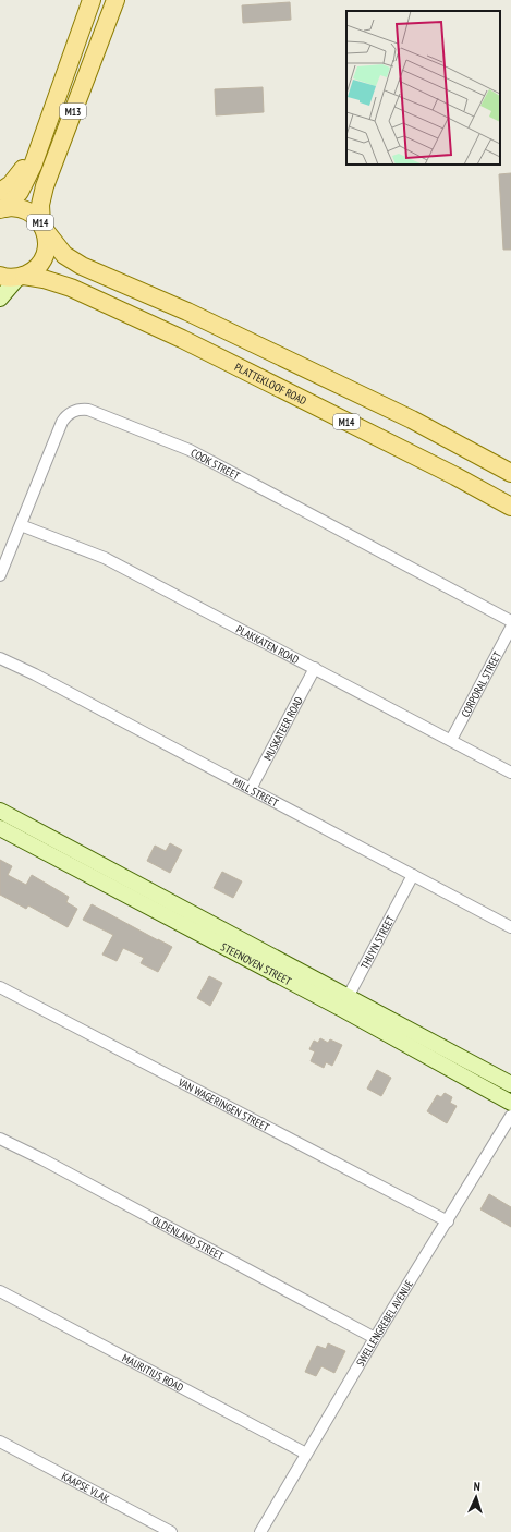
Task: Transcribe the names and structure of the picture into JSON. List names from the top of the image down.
{
  "streets": {
    "main road": ["M13", "M14", "PLATTEKLOOF ROAD"],
    "street": [
      "COOK STREET",
      "PLAKKATEN ROAD",
      "CORPORAL STREET",
      "MUSKATEER ROAD",
      "MILL STREET",
      "THUYN STREET",
      "STEENOVEN STREET",
      "VAN WAGERINGEN STREET",
      "OLDENLAND STREET",
      "SWELLENGREBEL AVENUE",
      "MAURITIUS ROAD",
      "KAAPSE VLAK"
    ]
  },
  "crossings": [
    ["M13", "M14"],
    ["M14", "PLATTEKLOOF ROAD"],
    ["COOK STREET", "PLAKKATEN ROAD"],
    ["PLAKKATEN ROAD", "CORPORAL STREET"],
    ["PLAKKATEN ROAD", "MUSKATEER ROAD"],
    ["MUSKATEER ROAD", "MILL STREET"],
    ["MILL STREET", "THUYN STREET"],
    ["THUYN STREET", "STEENOVEN STREET"],
    ["VAN WAGERINGEN STREET", "SWELLENGREBEL AVENUE"],
    ["OLDENLAND STREET", "SWELLENGREBEL AVENUE"],
    ["SWELLENGREBEL AVENUE", "MAURITIUS ROAD"]
  ],
  "north": "top"
}
